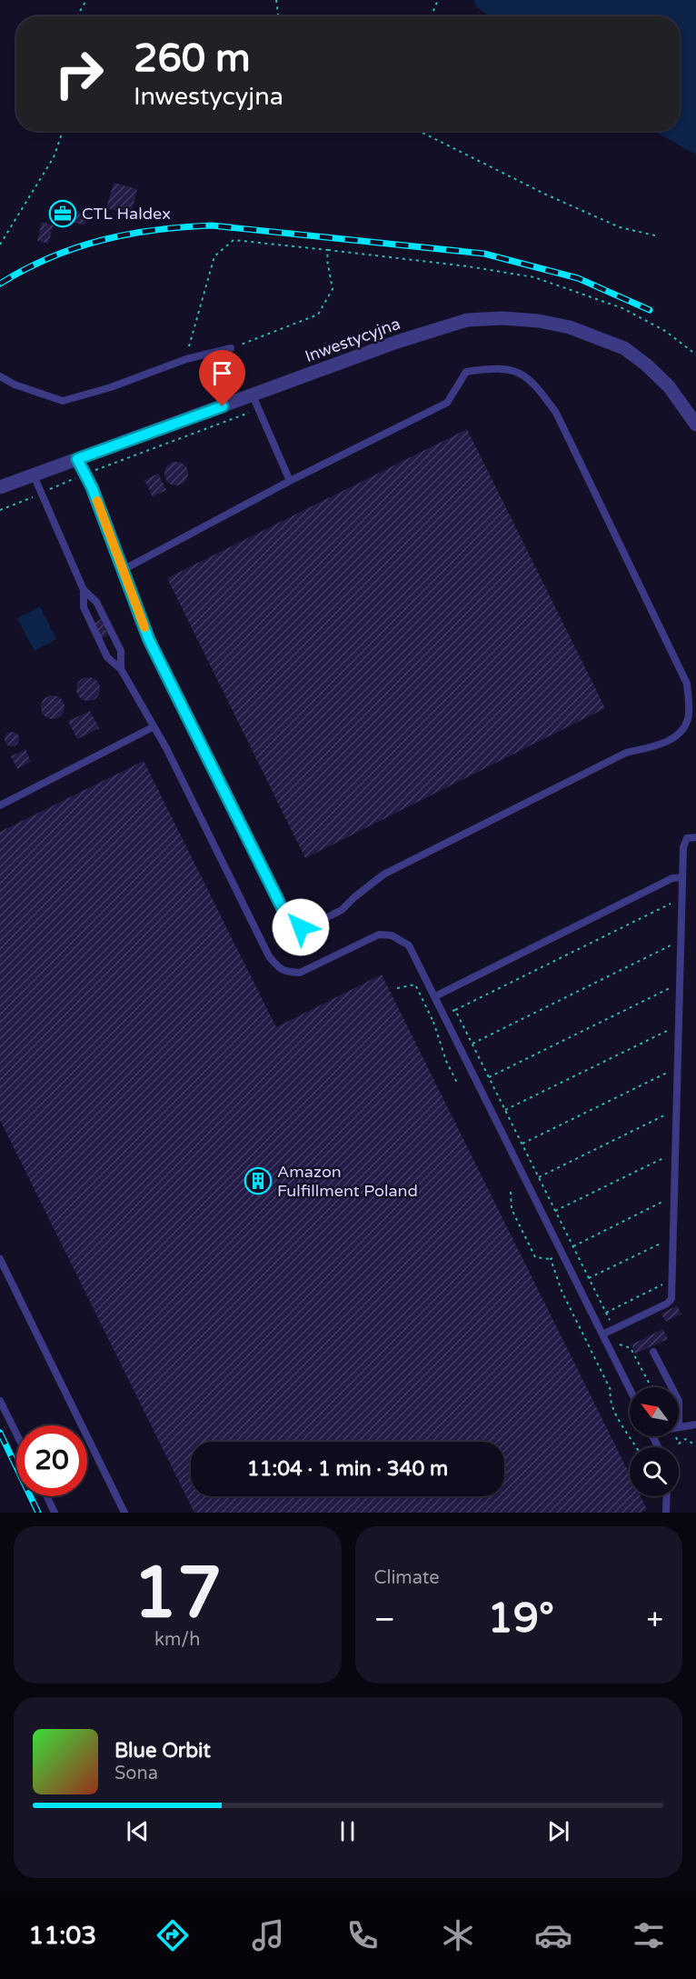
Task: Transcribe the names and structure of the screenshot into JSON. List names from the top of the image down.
{
  "streets": {
    "street": ["Inwestycyjna"]
  },
  "places": {
    "office": ["CTL Haldex"],
    "building": ["Amazon Fulfillment Poland"]
  },
  "north": "top left",
  "page": {
    "turn": ["260 m", "Inwestycyjna"],
    "limit": "20",
    "trip": "11:04 · 1 min · 340 m",
    "tile": [
      ["17", "km/h"],
      "Climate"
    ],
    "heat": ["−", "19°", "+"],
    "song": ["Blue Orbit", "Sona"],
    "tabs": "11:03"
  }
}
